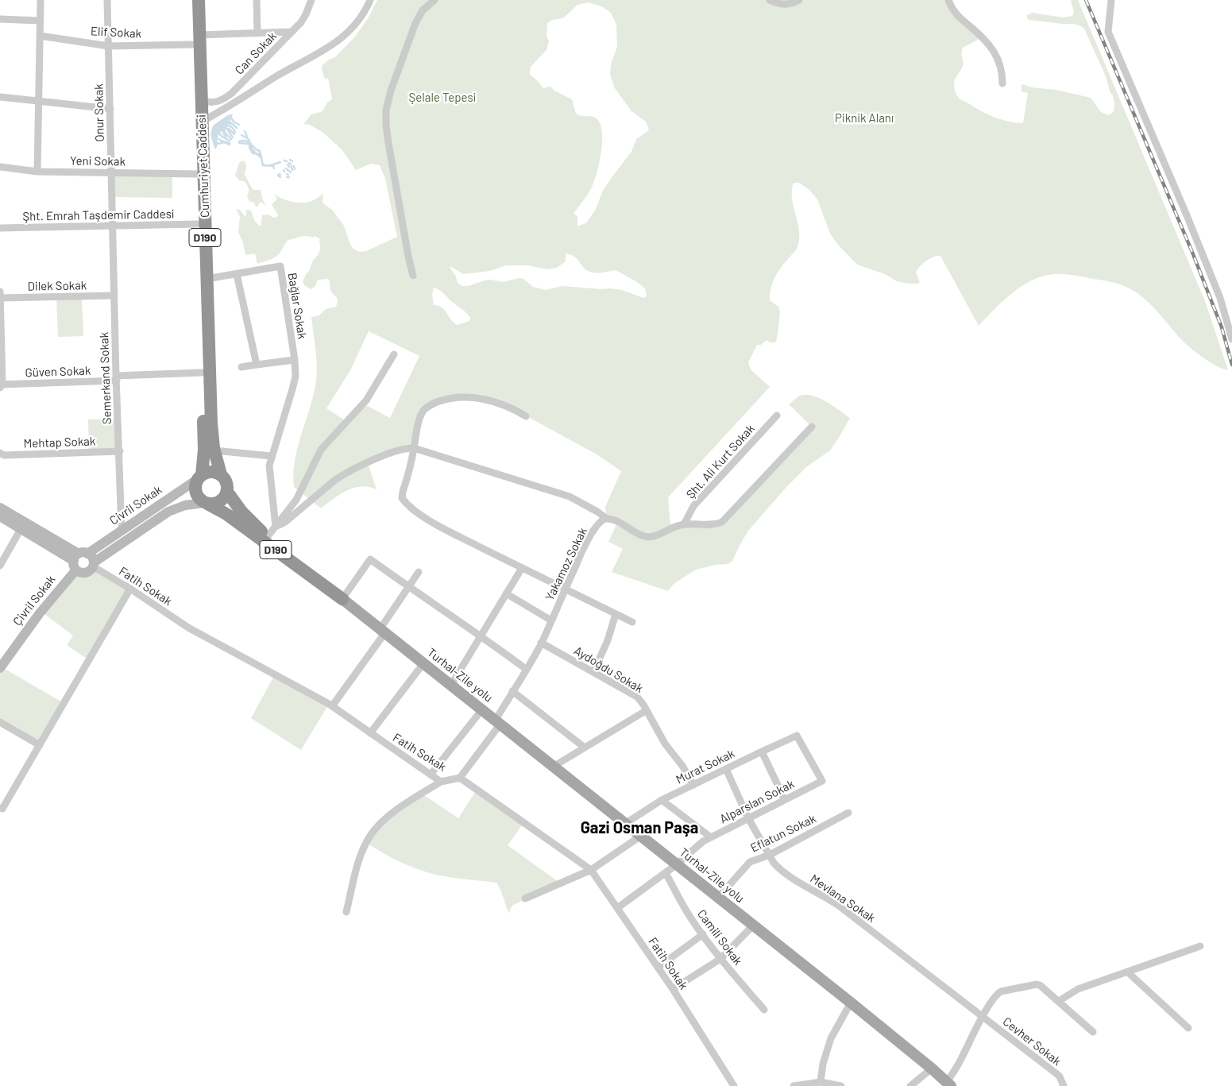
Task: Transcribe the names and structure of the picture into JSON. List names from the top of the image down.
{
  "streets": {
    "highway": ["Cumhuriyet Caddesi", "D190"],
    "main road": ["Turhal-Zile yolu"],
    "street": [
      "Elif Sokak",
      "Can Sokak",
      "Onur Sokak",
      "Yeni Sokak",
      "Şht. Emrah Taşdemir Caddesi",
      "Dilek Sokak",
      "Bağlar Sokak",
      "Güven Sokak",
      "Semerkand Sokak",
      "Mehtap Sokak",
      "Şht. Ali Kurt Sokak",
      "Civril Sokak",
      "Yakamoz Sokak",
      "Fatih Sokak",
      "Çivril Sokak",
      "Aydoğdu Sokak",
      "Murat Sokak",
      "Alparslan Sokak",
      "Eflatun Sokak",
      "Mevlana Sokak",
      "Camili Sokak",
      "Cevher Sokak"
    ]
  },
  "crossings": [
    ["Elif Sokak", "Can Sokak"],
    ["Elif Sokak", "Onur Sokak"],
    ["Elif Sokak", "Cumhuriyet Caddesi"],
    ["Onur Sokak", "Yeni Sokak"],
    ["Onur Sokak", "Şht. Emrah Taşdemir Caddesi"],
    ["Onur Sokak", "Semerkand Sokak"],
    ["Yeni Sokak", "Cumhuriyet Caddesi"],
    ["Cumhuriyet Caddesi", "Şht. Emrah Taşdemir Caddesi"],
    ["Cumhuriyet Caddesi", "D190"],
    ["Cumhuriyet Caddesi", "Bağlar Sokak"],
    ["Cumhuriyet Caddesi", "Güven Sokak"],
    ["Cumhuriyet Caddesi", "Civril Sokak"],
    ["Cumhuriyet Caddesi", "Turhal-Zile yolu"],
    ["Şht. Emrah Taşdemir Caddesi", "Semerkand Sokak"],
    ["D190", "Civril Sokak"],
    ["D190", "Turhal-Zile yolu"],
    ["Dilek Sokak", "Semerkand Sokak"],
    ["Güven Sokak", "Semerkand Sokak"],
    ["Semerkand Sokak", "Mehtap Sokak"],
    ["Semerkand Sokak", "Civril Sokak"],
    ["Civril Sokak", "Fatih Sokak"],
    ["Civril Sokak", "Çivril Sokak"],
    ["Yakamoz Sokak", "Fatih Sokak"],
    ["Yakamoz Sokak", "Aydoğdu Sokak"],
    ["Yakamoz Sokak", "Turhal-Zile yolu"],
    ["Aydoğdu Sokak", "Murat Sokak"],
    ["Turhal-Zile yolu", "Murat Sokak"],
    ["Turhal-Zile yolu", "Eflatun Sokak"],
    ["Murat Sokak", "Alparslan Sokak"],
    ["Murat Sokak", "Mevlana Sokak"],
    ["Alparslan Sokak", "Mevlana Sokak"],
    ["Eflatun Sokak", "Mevlana Sokak"],
    ["Mevlana Sokak", "Cevher Sokak"]
  ],
  "districts": ["Gazi Osman Paşa"],
  "parks": ["Şelale Tepesi", "Piknik Alanı"]
}
